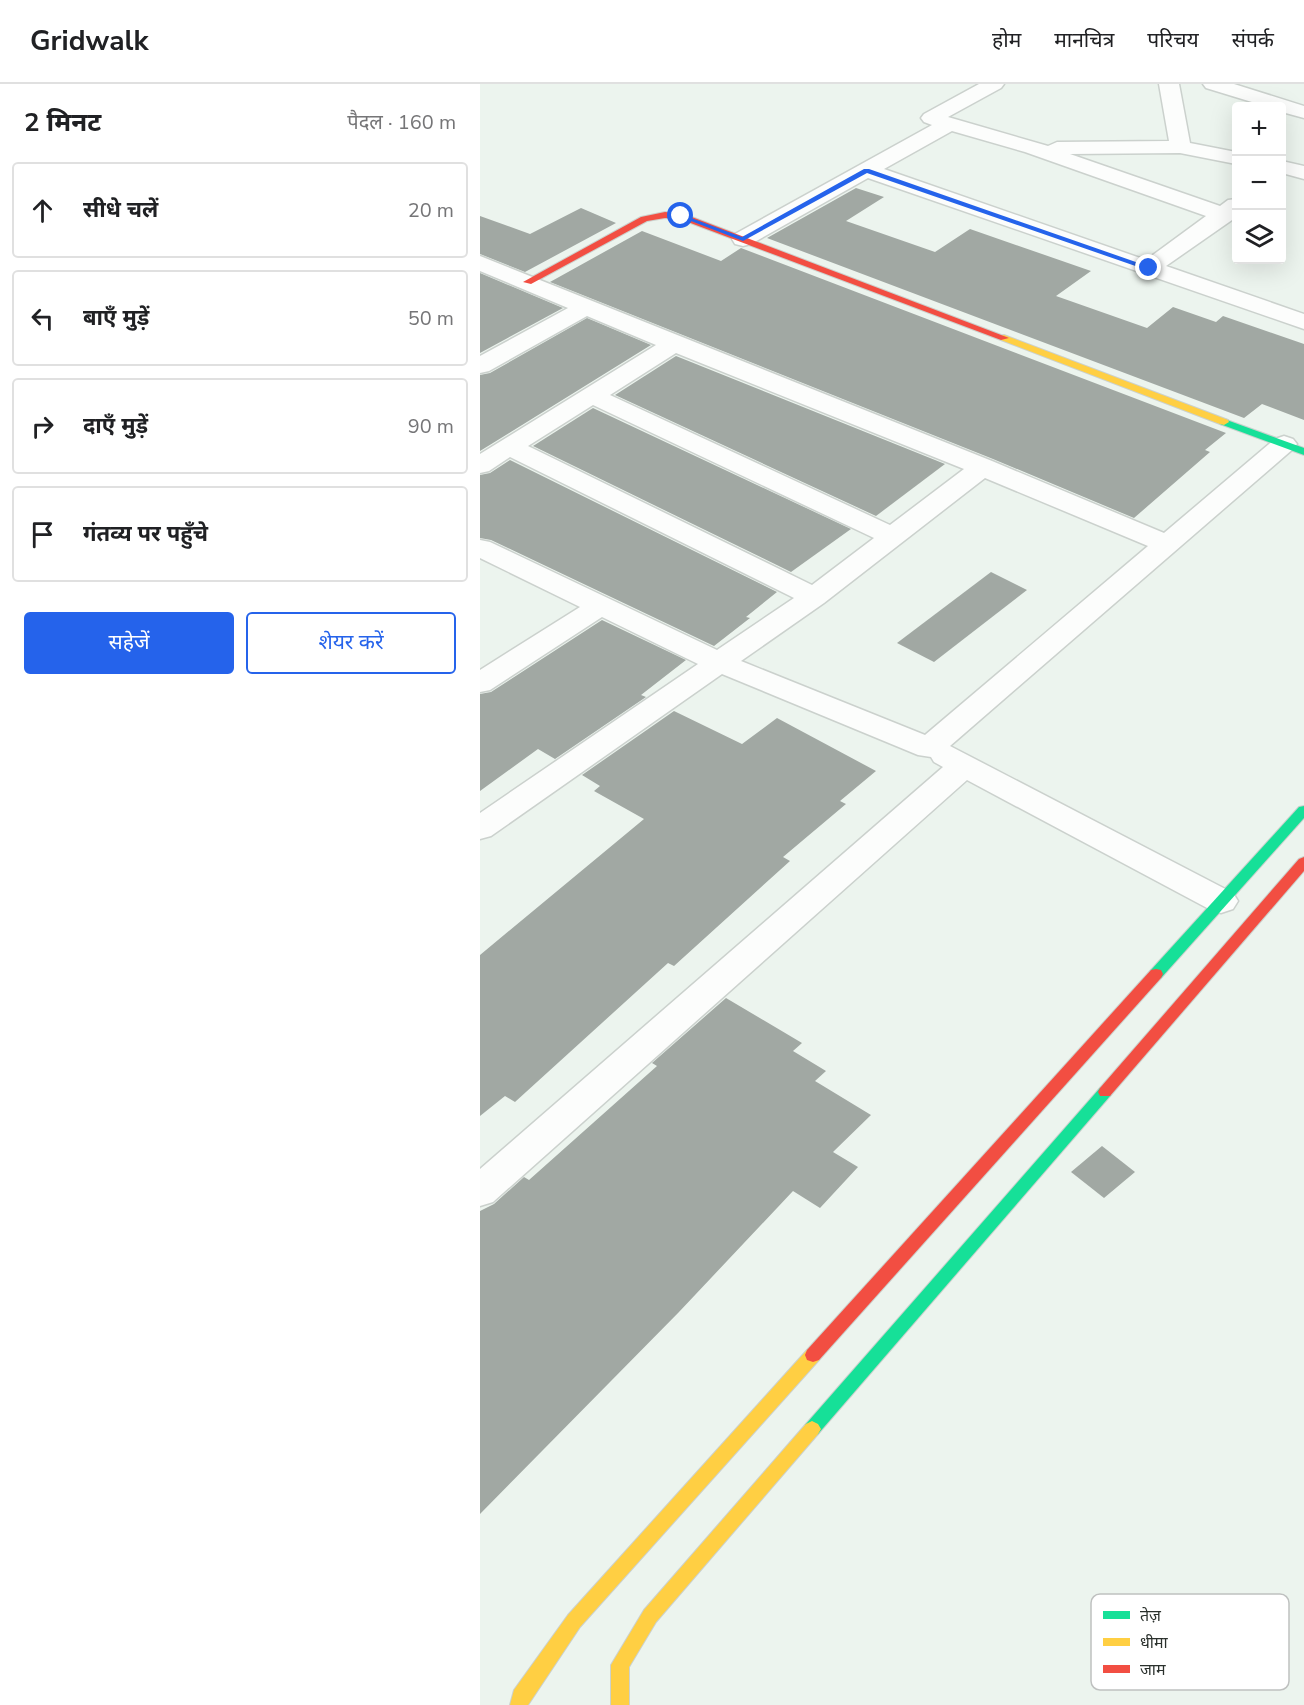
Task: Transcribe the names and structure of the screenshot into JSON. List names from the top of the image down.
{
  "legend": ["तेज़", "धीमा", "जाम"],
  "page": {
    "header": "Gridwalk",
    "nav": [
      "होम",
      "मानचित्र",
      "परिचय",
      "संपर्क"
    ],
    "heading": ["2 मिनट", "पैदल · 160 m"],
    "map_buttons": ["+", "−"],
    "list": [
      ["सीधे चलें", "20 m"],
      ["बाएँ मुड़ें", "50 m"],
      ["दाएँ मुड़ें", "90 m"],
      "गंतव्य पर पहुँचे"
    ],
    "buttons": ["सहेजें", "शेयर करें"]
  }
}
